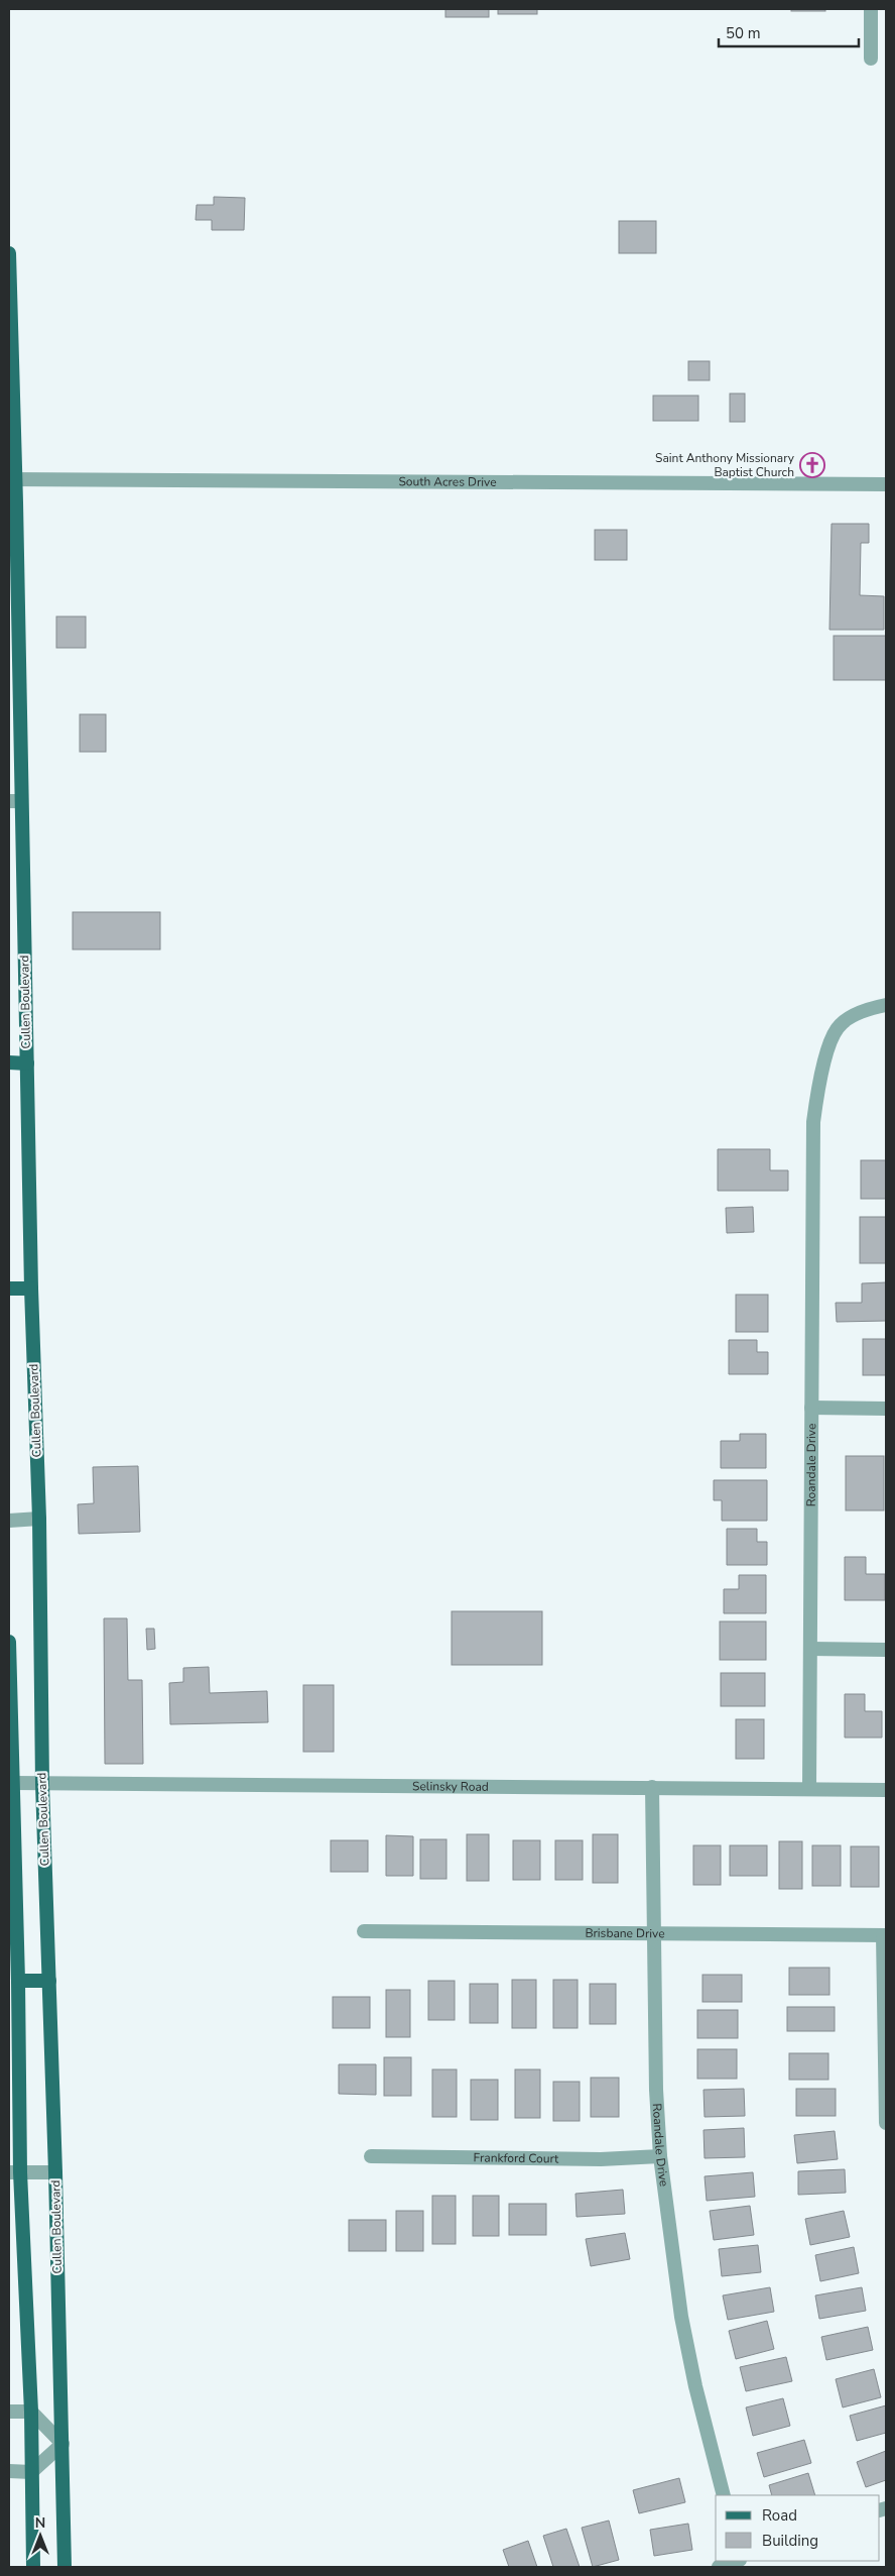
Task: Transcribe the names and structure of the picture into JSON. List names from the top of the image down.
{
  "streets": {
    "main road": ["Cullen Boulevard"],
    "street": [
      "South Acres Drive",
      "Roandale Drive",
      "Selinsky Road",
      "Brisbane Drive",
      "Frankford Court"
    ]
  },
  "crossings": [
    ["South Acres Drive", "Cullen Boulevard"],
    ["Cullen Boulevard", "Selinsky Road"],
    ["Roandale Drive", "Selinsky Road"],
    ["Roandale Drive", "Brisbane Drive"],
    ["Roandale Drive", "Frankford Court"]
  ],
  "places": {
    "church": ["Saint Anthony Missionary Baptist Church"]
  },
  "legend": ["Road", "Building"],
  "scale_bar": "50 m",
  "north": "top"
}
